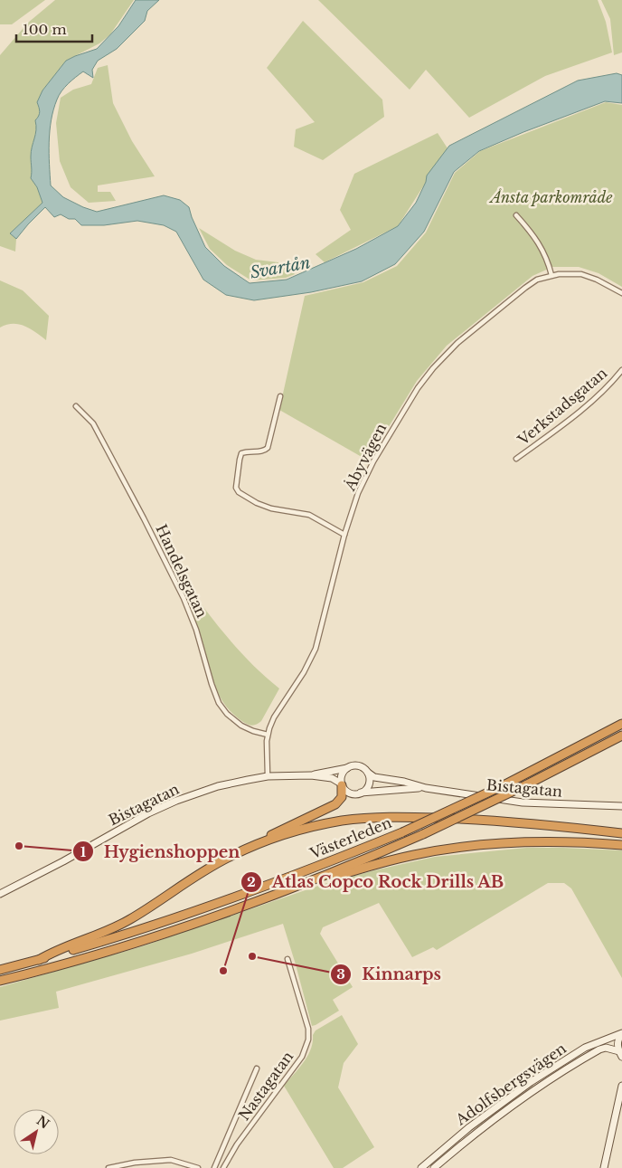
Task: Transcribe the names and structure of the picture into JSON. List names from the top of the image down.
{
  "streets": {
    "highway": ["Västerleden"],
    "main road": ["Bistagatan", "Adolfsbergsvägen"],
    "street": [
      "Verkstadsgatan",
      "Åbyvägen",
      "Handelsgatan",
      "Nastagatan"
    ]
  },
  "crossings": [
    ["Åbyvägen", "Handelsgatan"],
    ["Åbyvägen", "Bistagatan"]
  ],
  "water": ["Svartån"],
  "parks": ["Ånsta parkområde"],
  "places": ["Hygienshoppen", "Kinnarps", "Atlas Copco Rock Drills AB"],
  "scale_bar": "100 m",
  "north": "top right"
}
